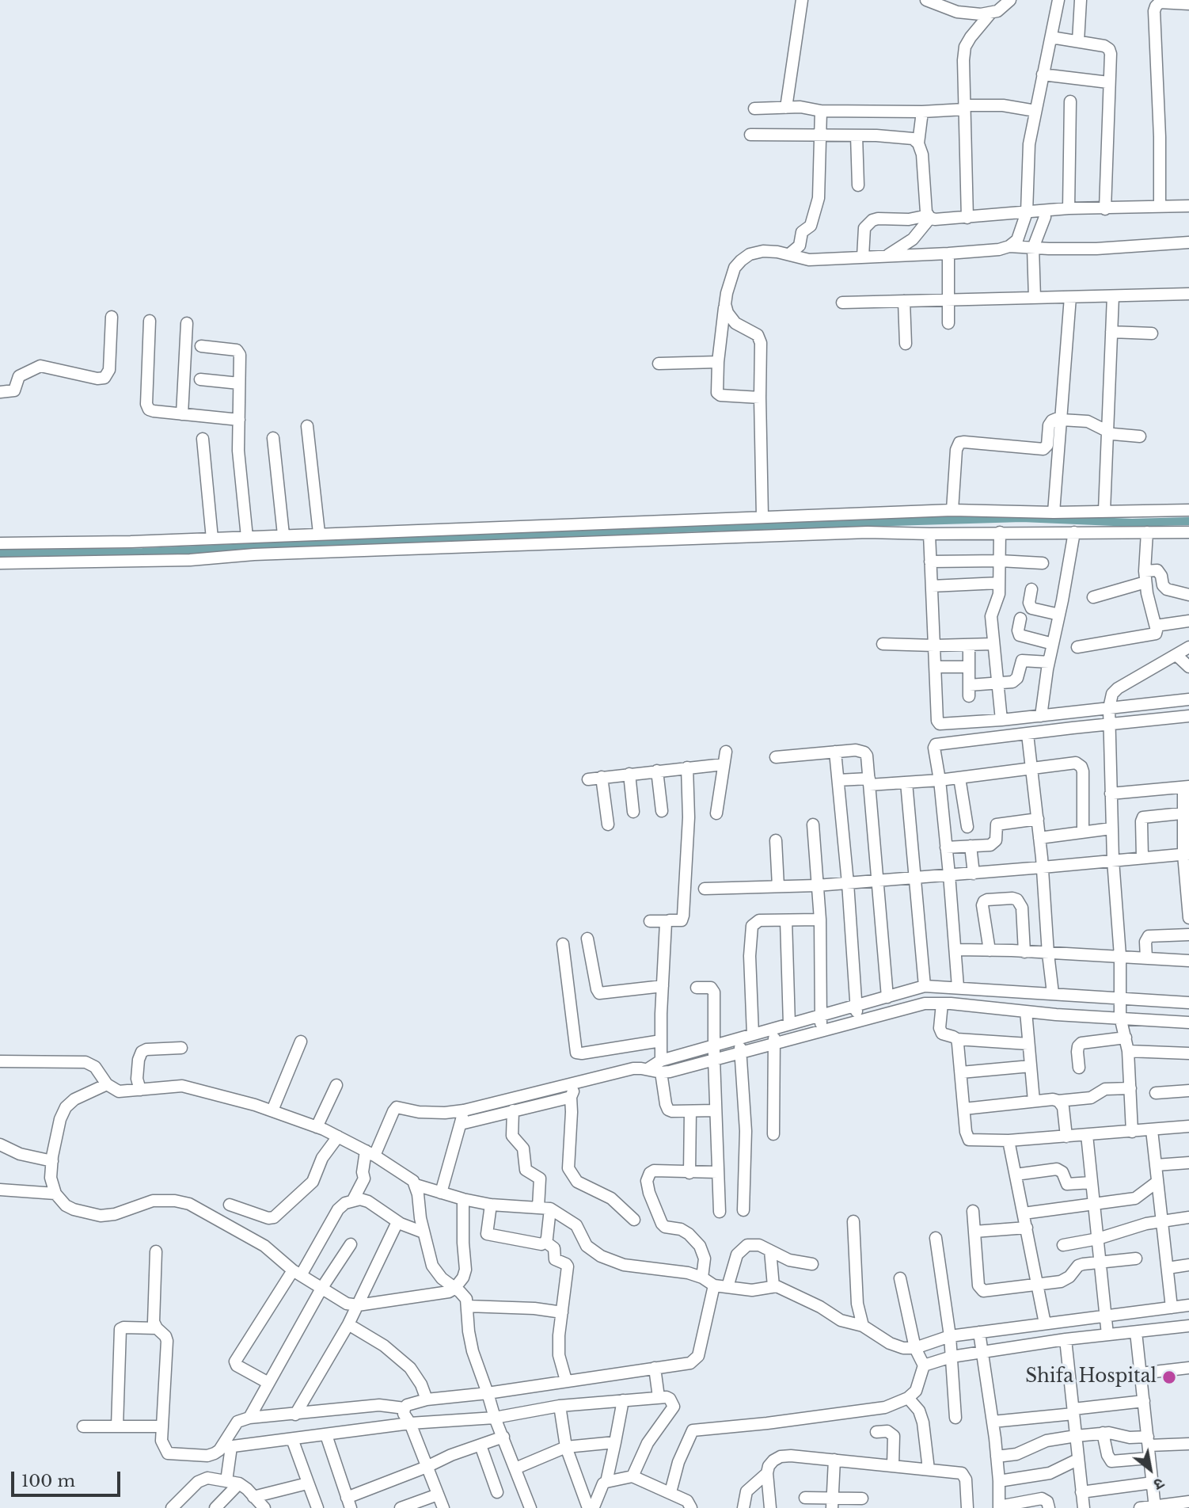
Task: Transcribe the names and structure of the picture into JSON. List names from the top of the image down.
{
  "places": ["Shifa Hospital"],
  "scale_bar": "100 m",
  "north": "bottom right"
}
